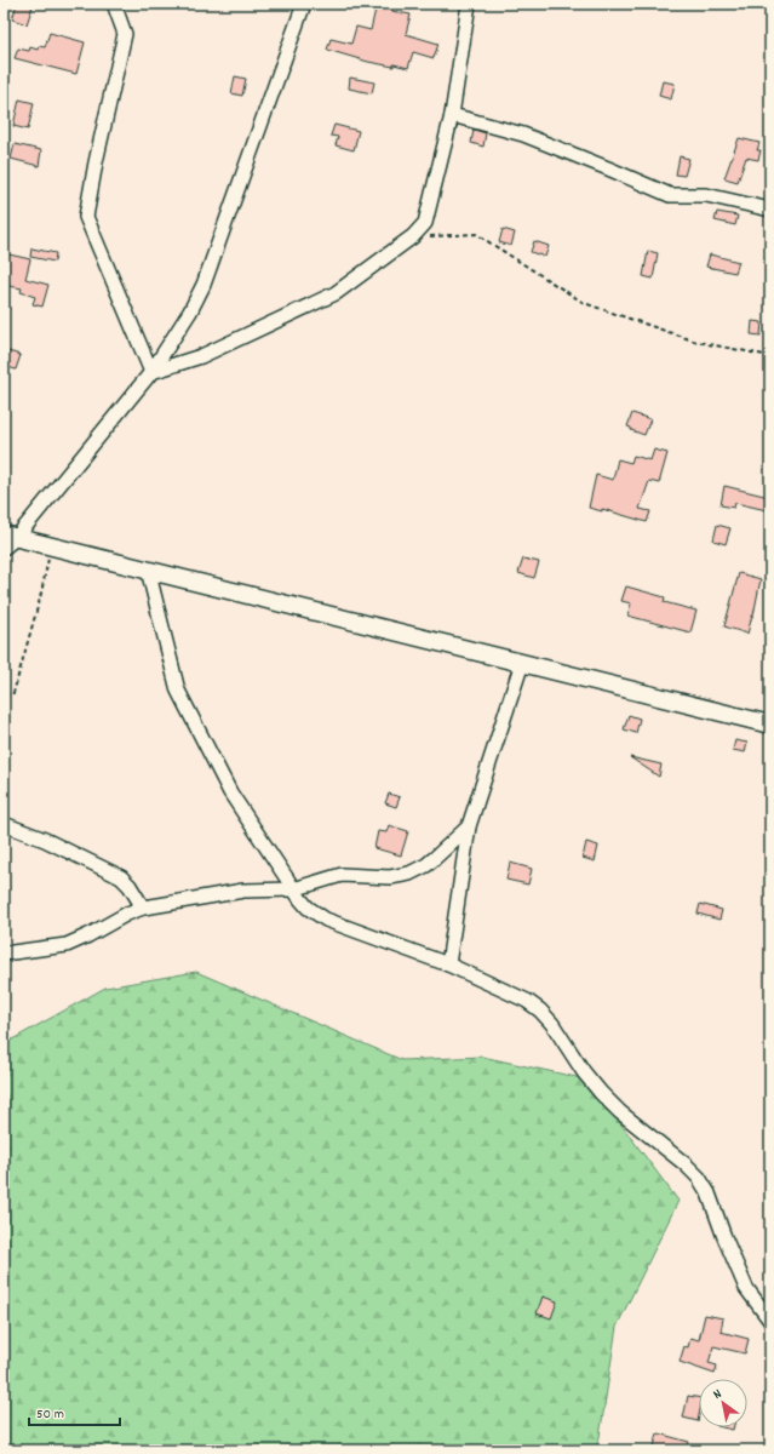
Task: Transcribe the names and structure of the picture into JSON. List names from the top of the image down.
{
  "scale_bar": "50 m",
  "north": "top left"
}
